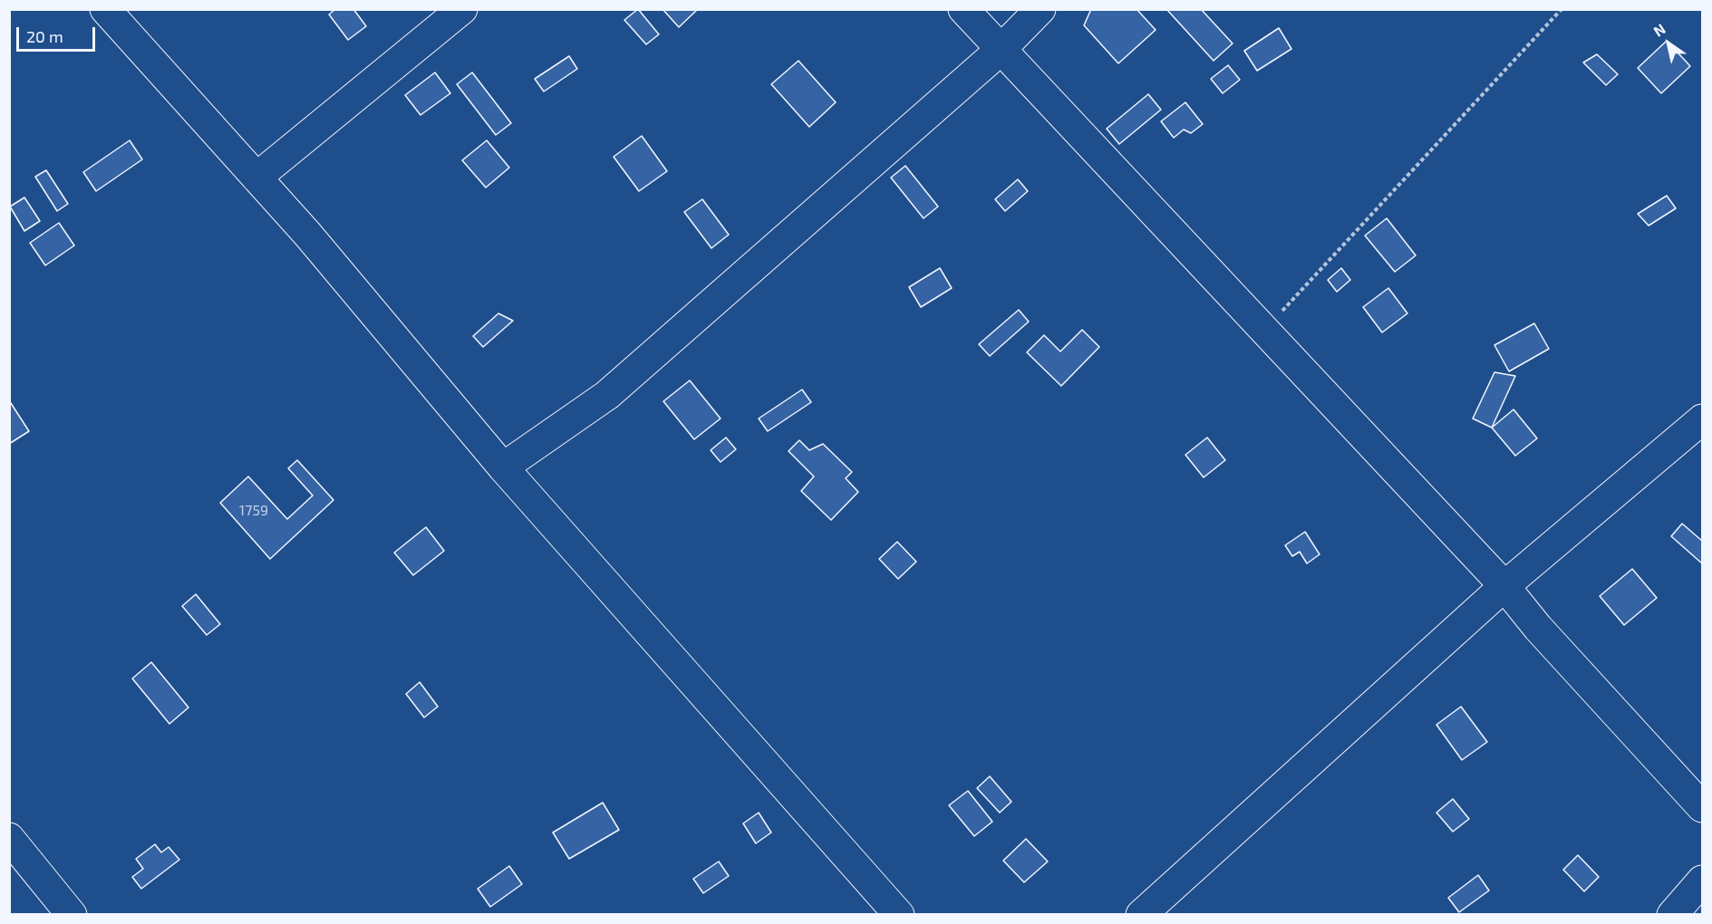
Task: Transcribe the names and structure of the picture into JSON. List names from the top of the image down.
{
  "house_numbers": ["1759"],
  "scale_bar": "20 m",
  "north": "top left"
}
